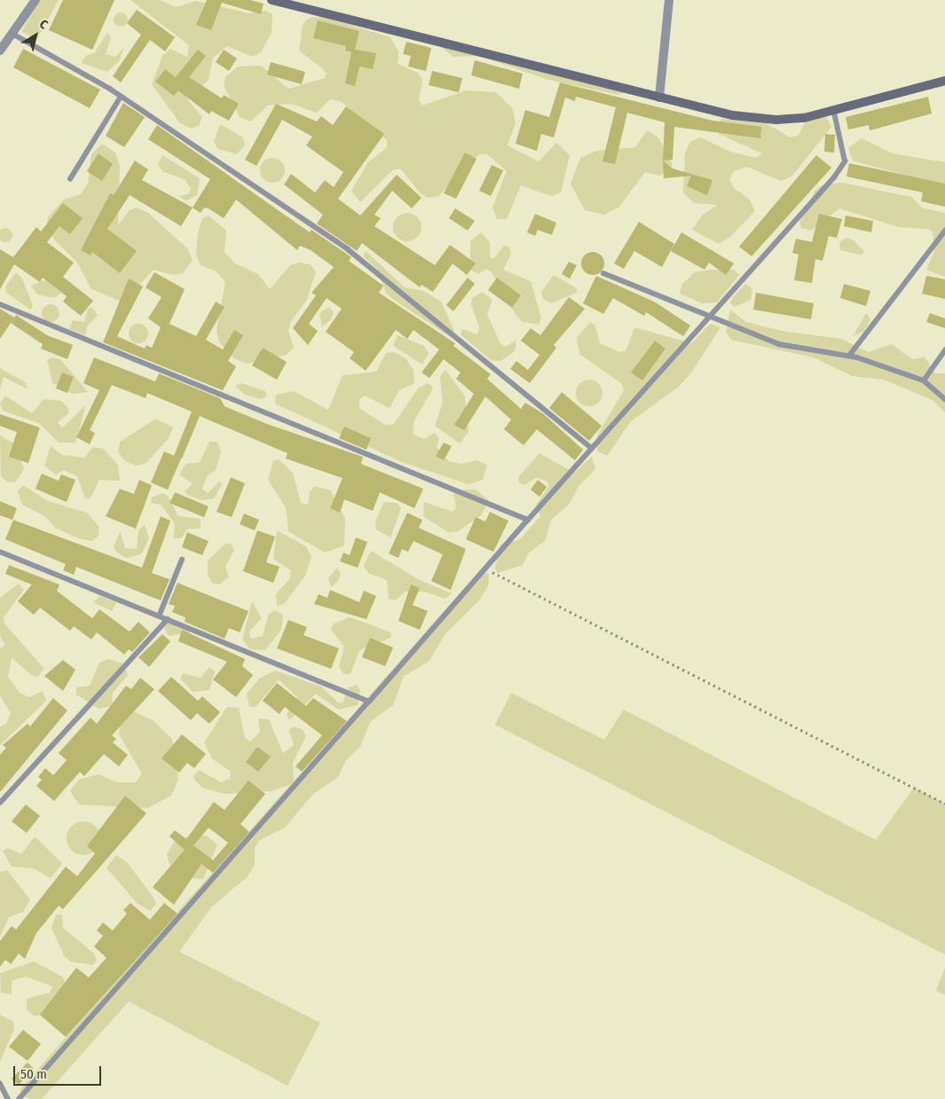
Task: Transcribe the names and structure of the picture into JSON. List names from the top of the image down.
{
  "scale_bar": "50 m",
  "north": "top right"
}
